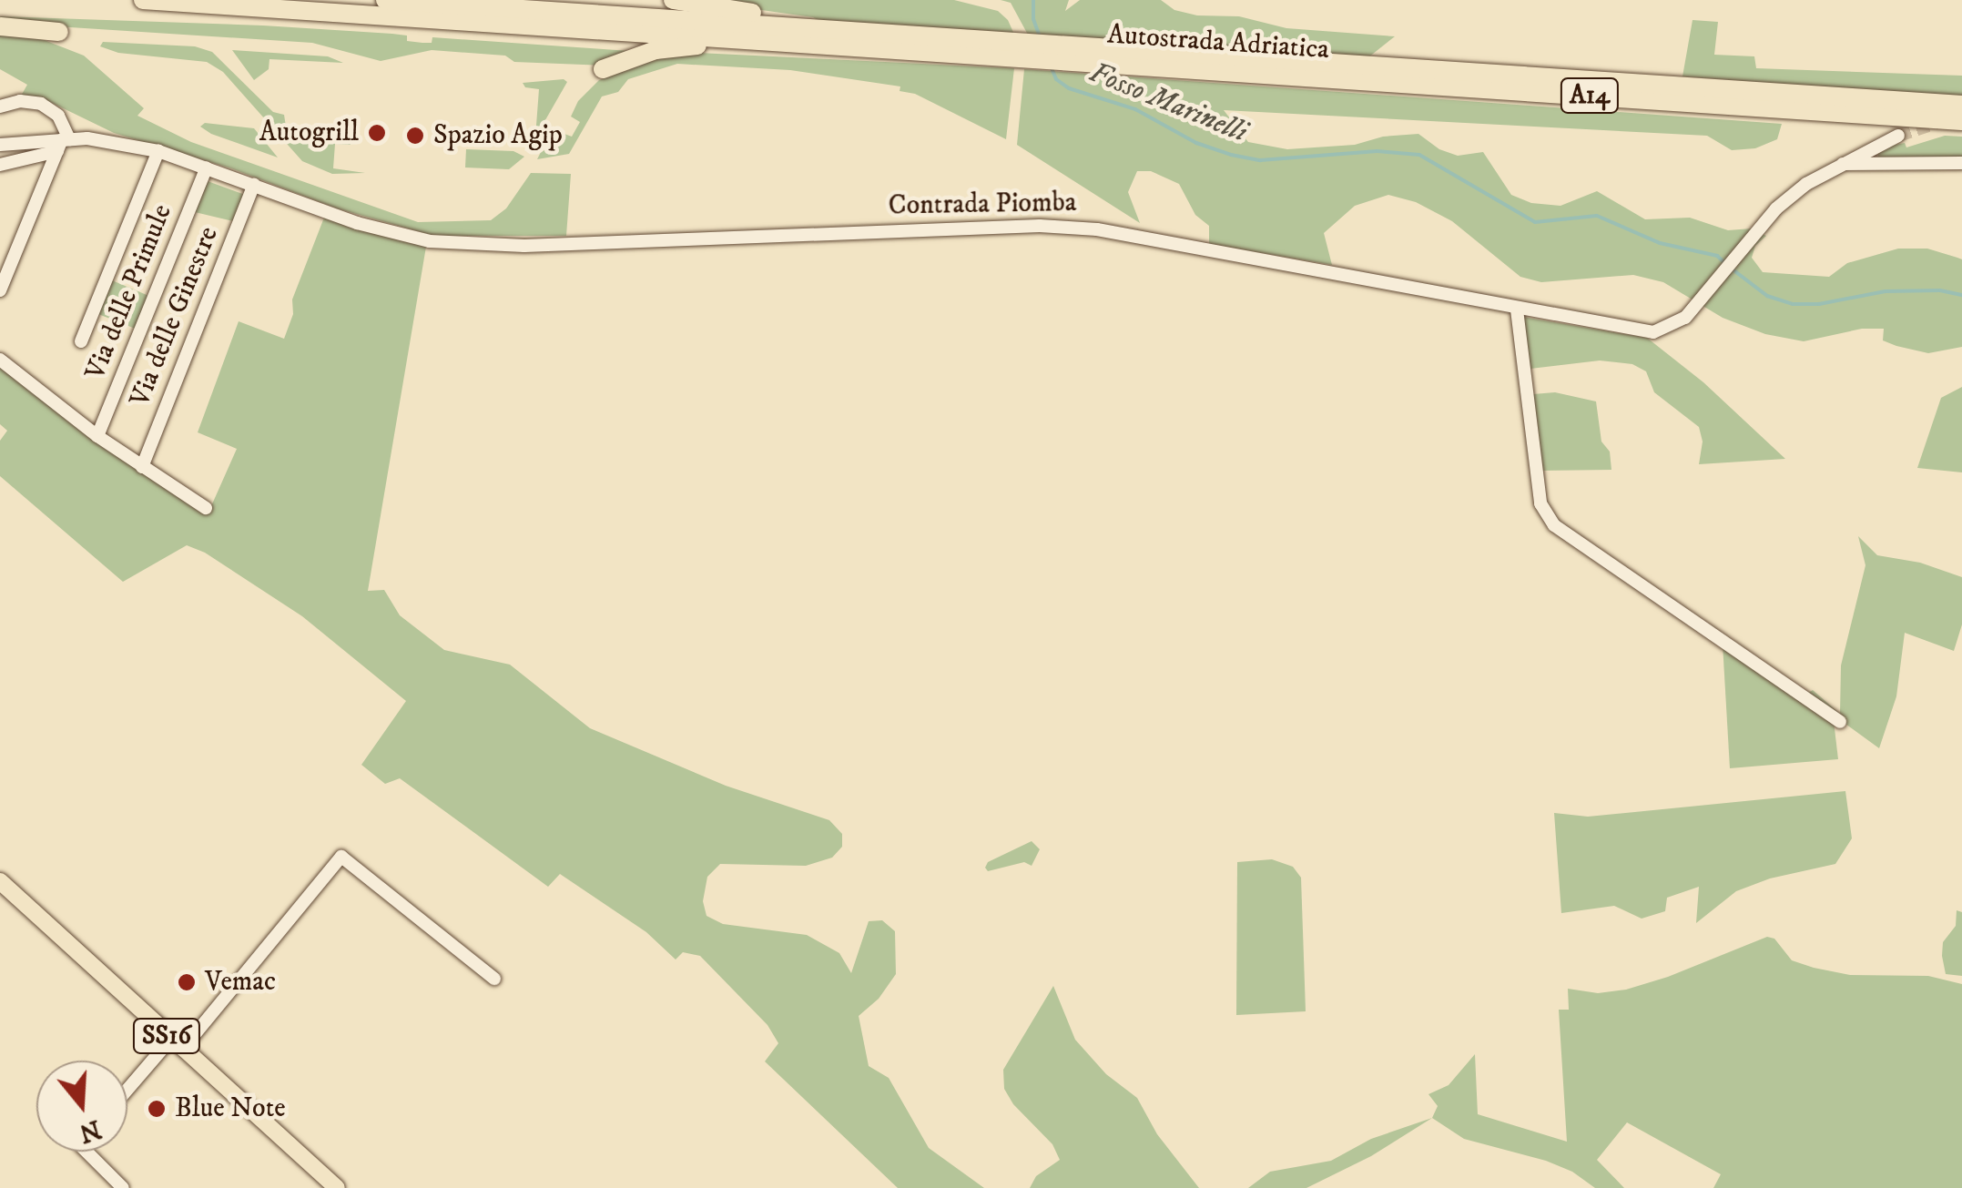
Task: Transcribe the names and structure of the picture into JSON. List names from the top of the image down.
{
  "streets": {
    "highway": ["Autostrada Adriatica", "A14"],
    "main road": ["SS16"],
    "street": ["Contrada Piomba", "Via delle Primule", "Via delle Ginestre"]
  },
  "crossings": [
    ["Contrada Piomba", "Via delle Primule"],
    ["Contrada Piomba", "Via delle Ginestre"]
  ],
  "water": ["Fosso Marinelli"],
  "places": [
    "Autogrill",
    "Spazio Agip",
    "Vemac",
    "Blue Note"
  ],
  "north": "bottom"
}
